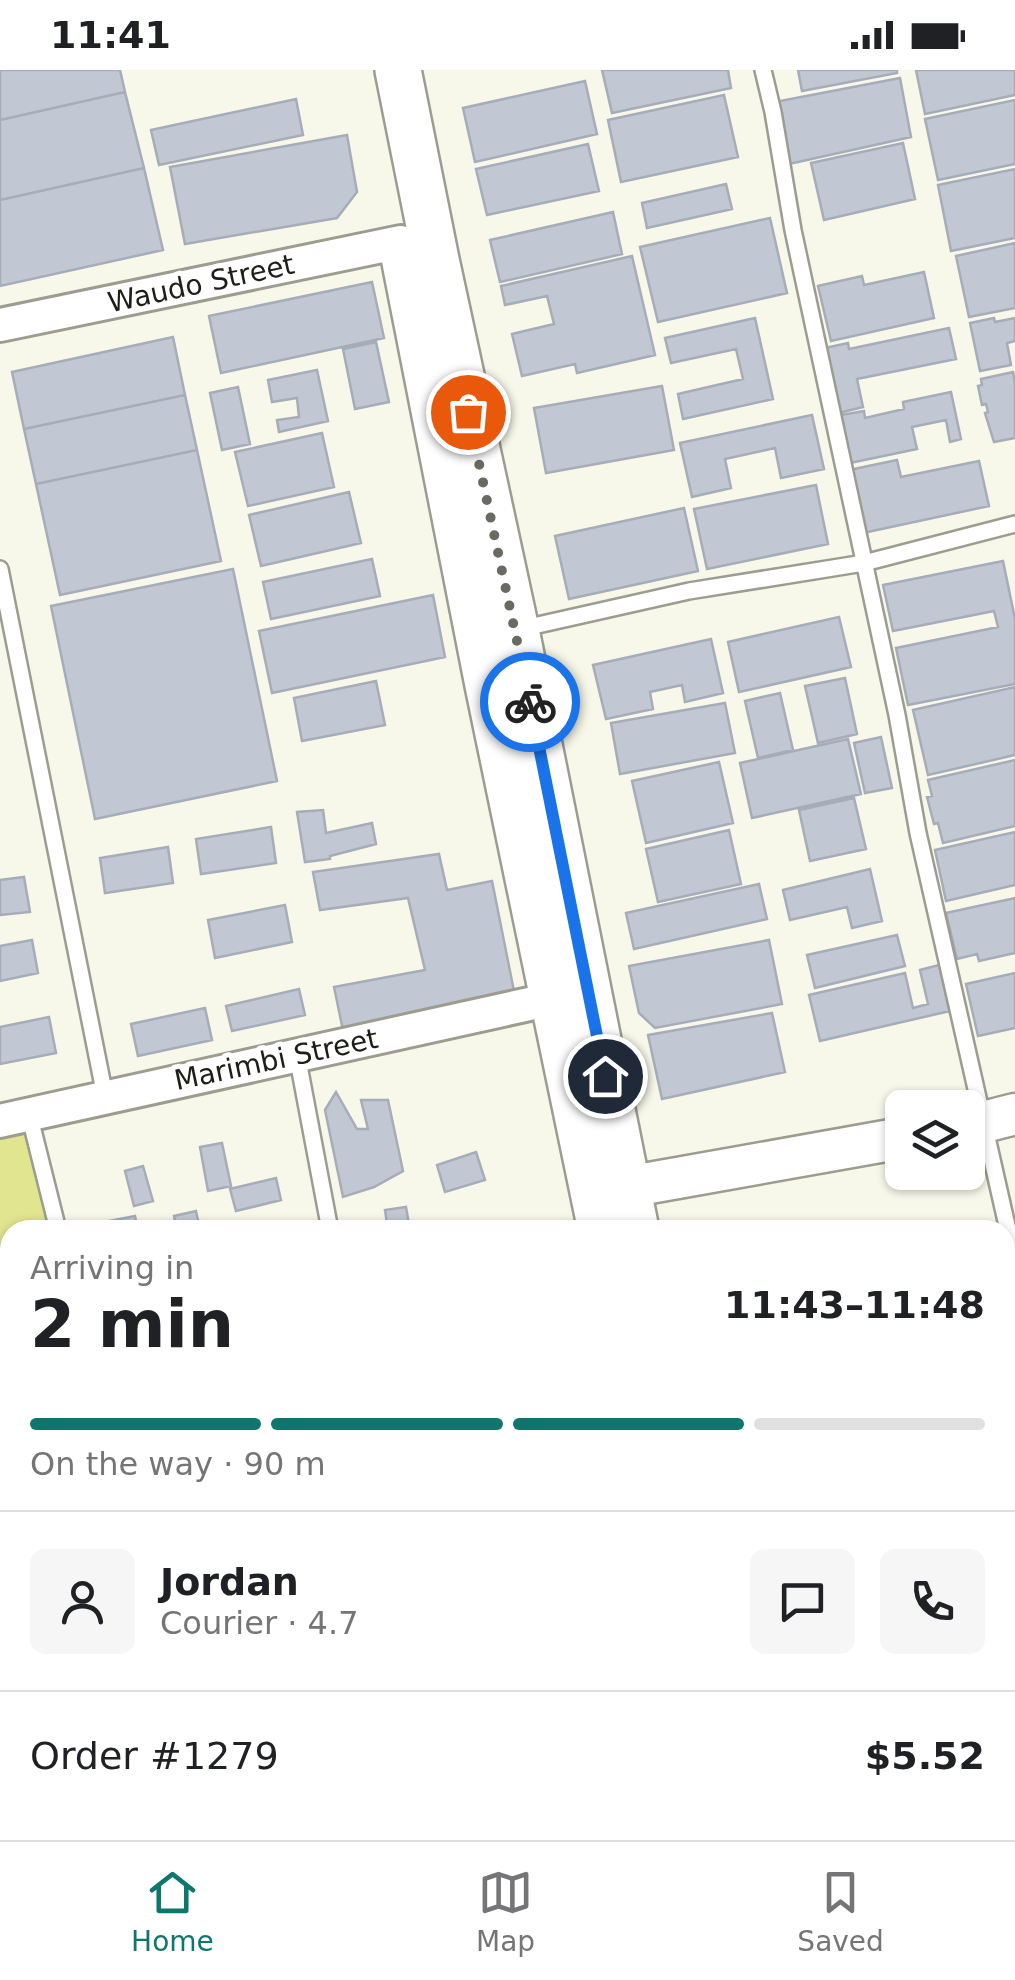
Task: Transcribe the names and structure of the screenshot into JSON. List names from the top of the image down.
{
  "streets": {
    "street": ["Waudo Street", "Marimbi Street"]
  },
  "page": {
    "status": "11:41",
    "heading": ["2 min", "Arriving in", "11:43–11:48"],
    "panel": [
      "Jordan",
      "Courier · 4.7",
      "Order #1279",
      "$5.52"
    ],
    "bar": "On the way · 90 m",
    "tabs": ["Home", "Map", "Saved"]
  }
}
